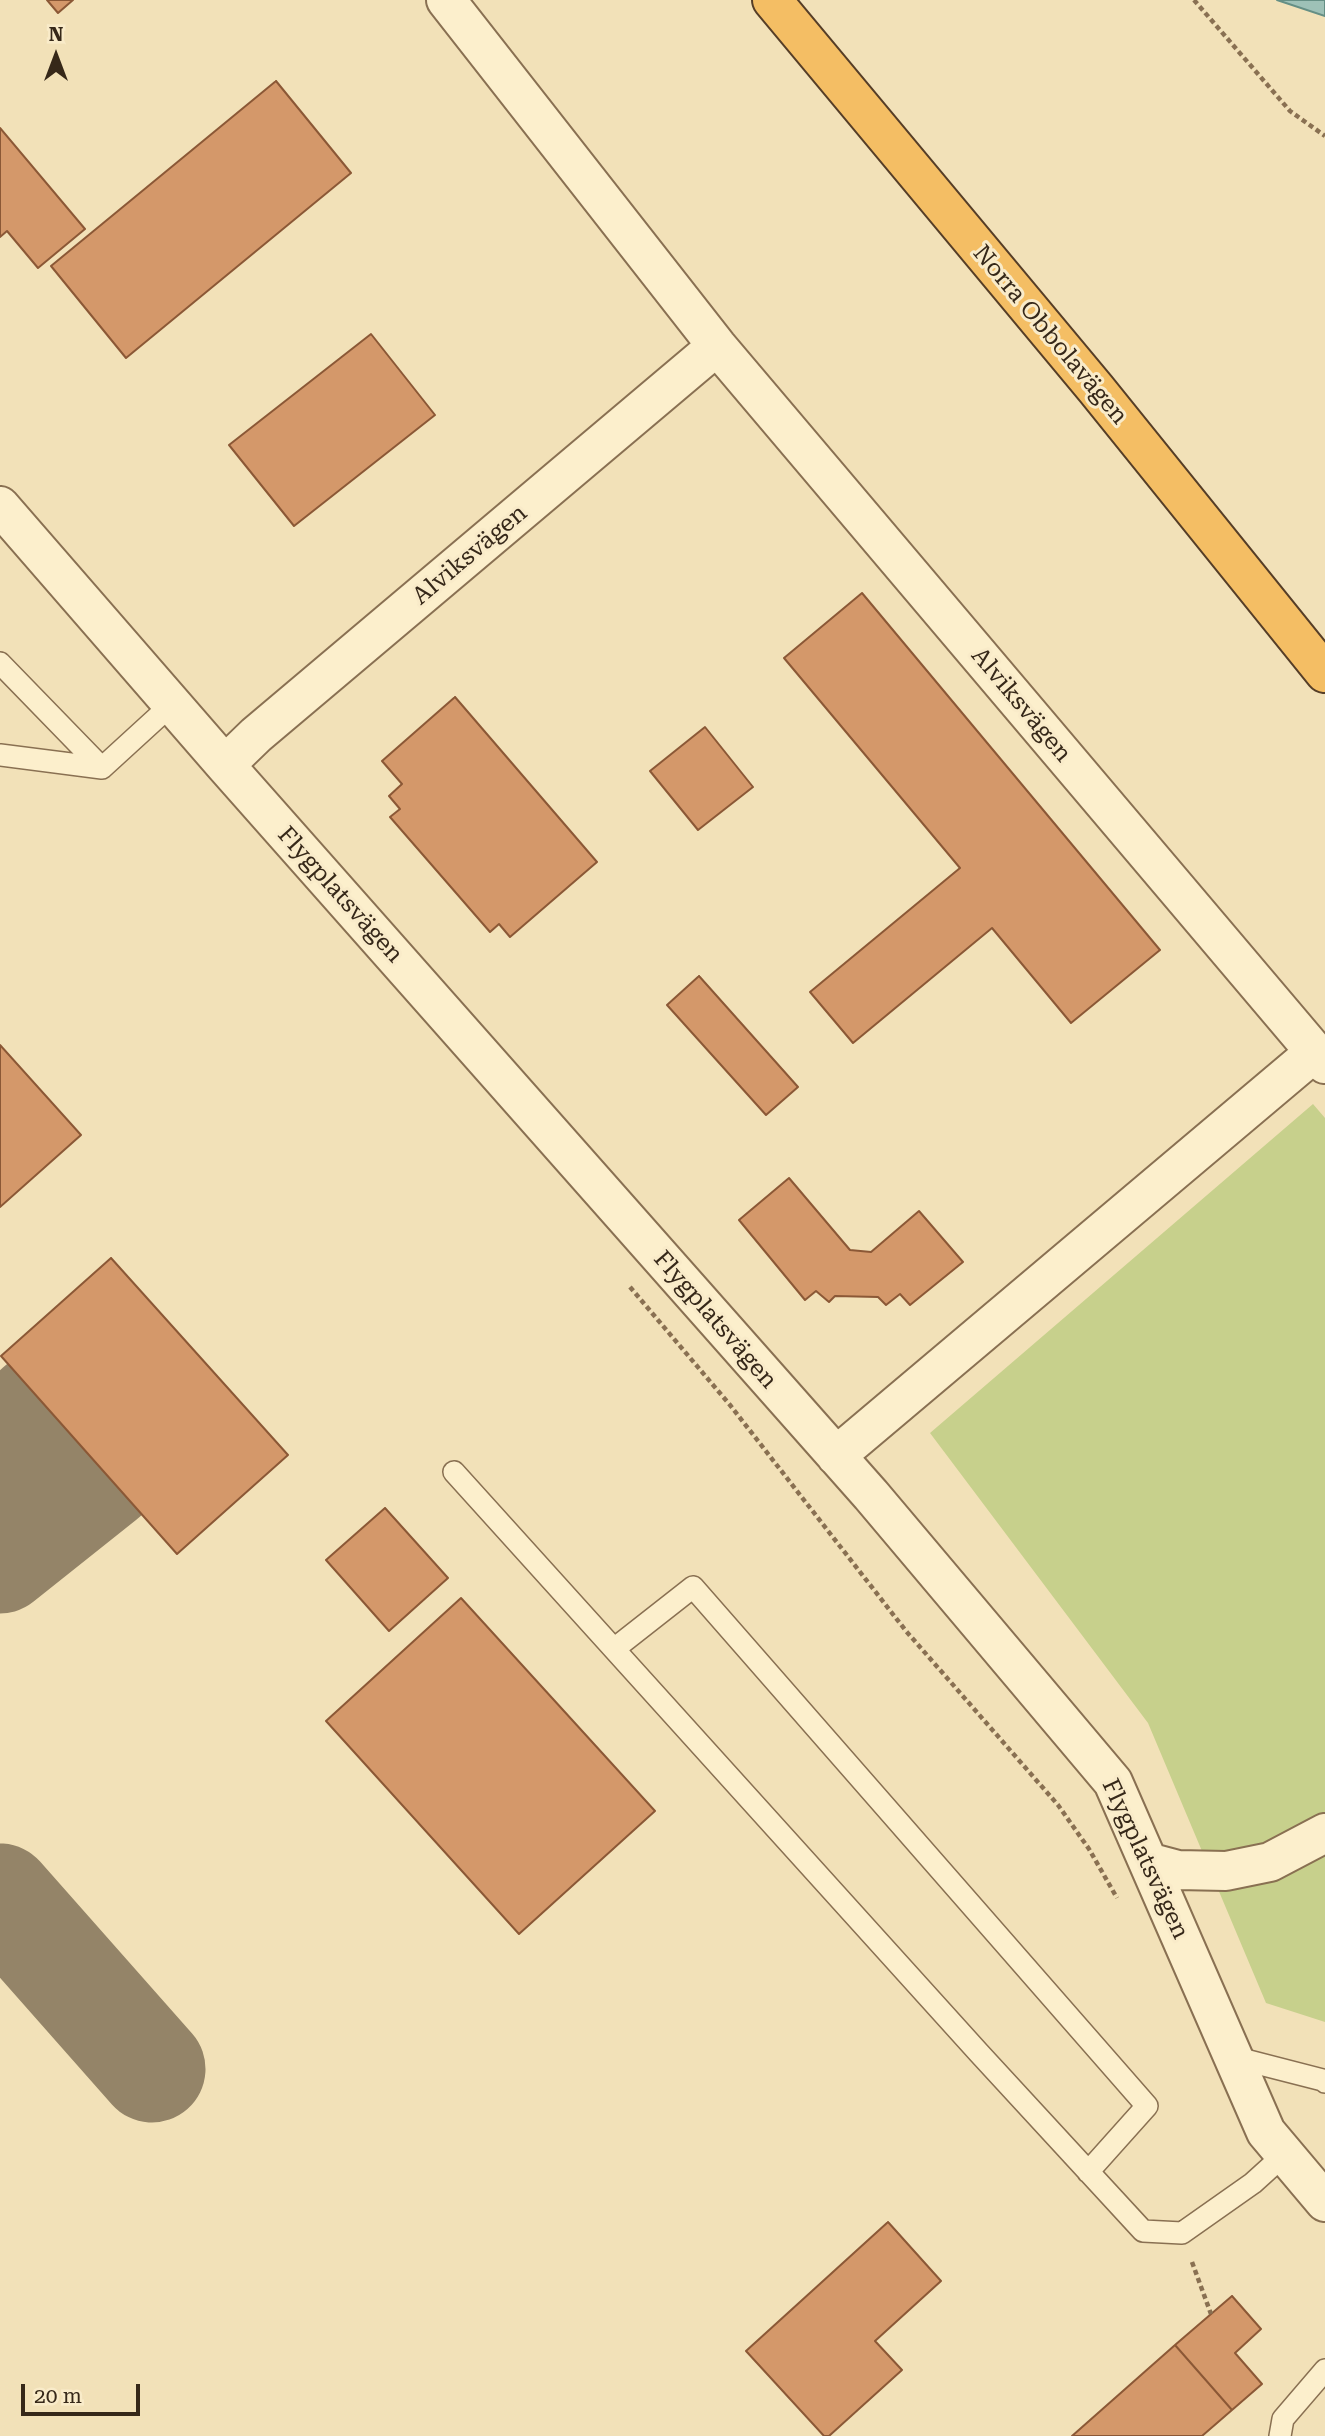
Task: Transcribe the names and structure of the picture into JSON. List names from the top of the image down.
{
  "streets": {
    "highway": ["Norra Obbolavägen"],
    "street": ["Alviksvägen", "Flygplatsvägen"]
  },
  "crossings": [
    ["Alviksvägen", "Flygplatsvägen"]
  ],
  "scale_bar": "20 m",
  "north": "top"
}
